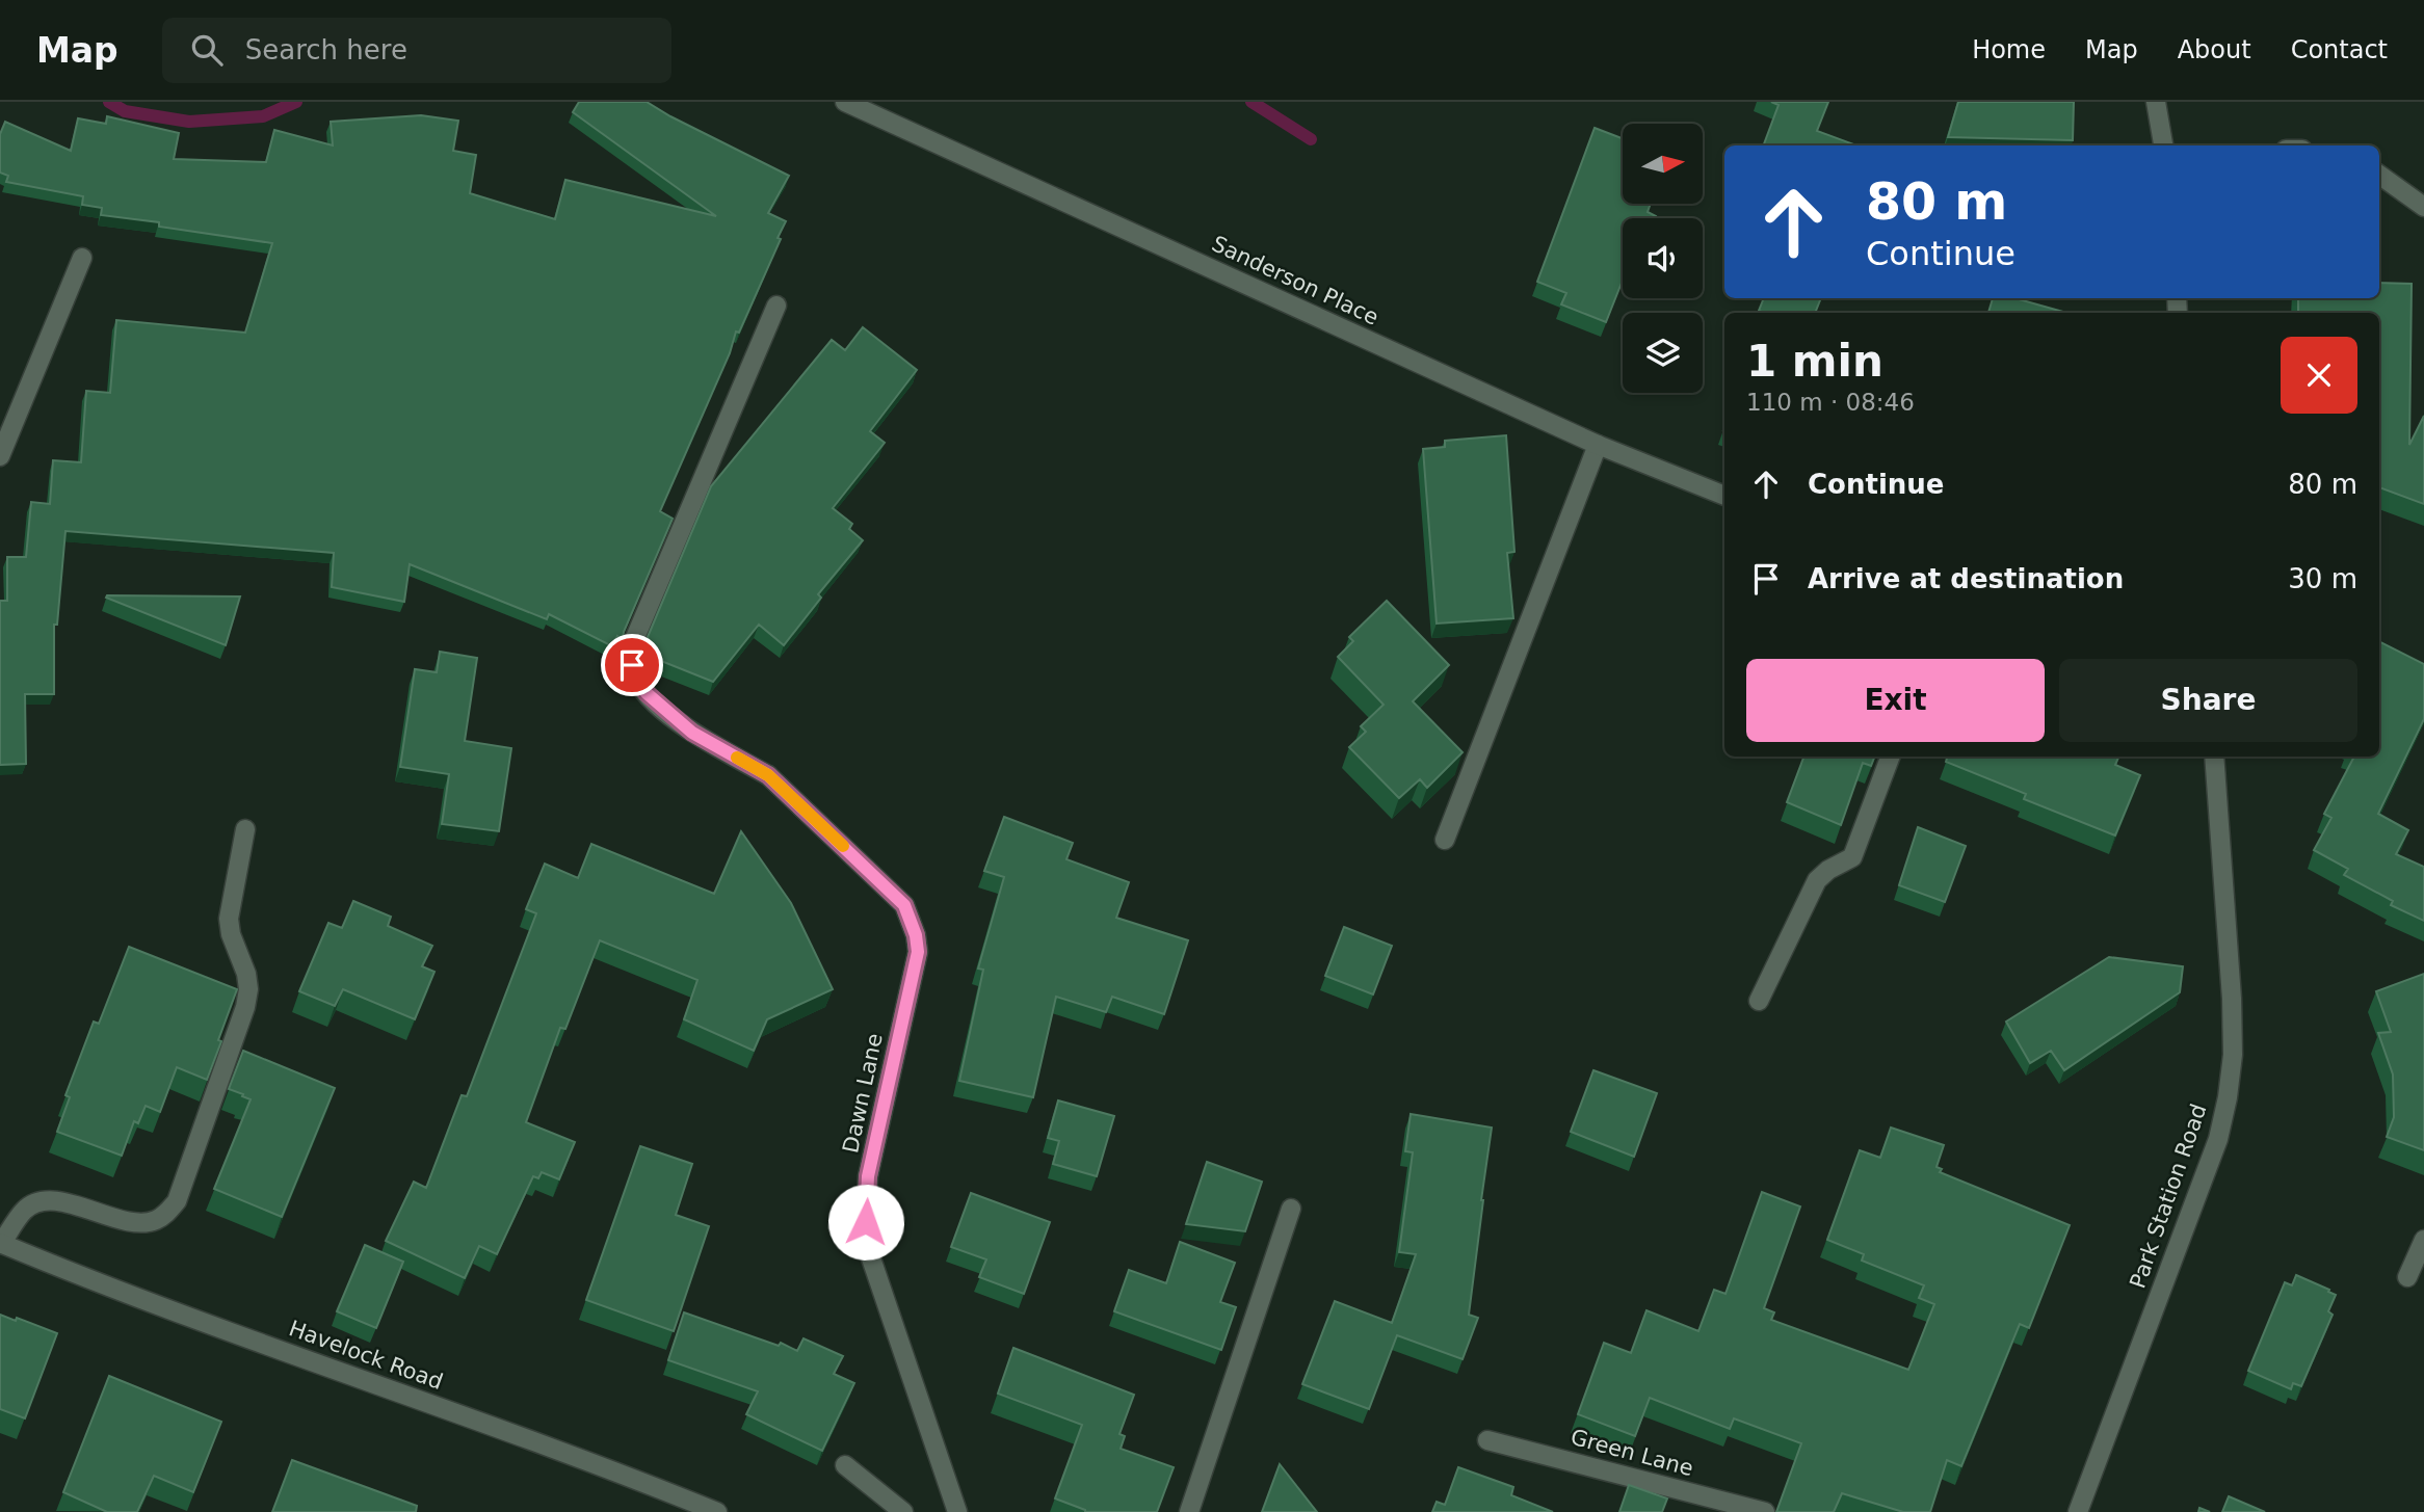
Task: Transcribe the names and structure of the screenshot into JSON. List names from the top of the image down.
{
  "streets": {
    "street": [
      "Sanderson Place",
      "Dawn Lane",
      "Park Station Road",
      "Havelock Road",
      "Green Lane"
    ]
  },
  "north": "right",
  "page": {
    "header": "Map",
    "search": "Search here",
    "nav": [
      "Home",
      "Map",
      "About",
      "Contact"
    ],
    "turn": ["80 m", "Continue"],
    "heading": ["1 min", "110 m · 08:46"],
    "list": [
      {
        "name": "Continue",
        "value": "80 m"
      },
      {
        "name": "Arrive at destination",
        "value": "30 m"
      }
    ],
    "buttons": ["Exit", "Share"]
  }
}
